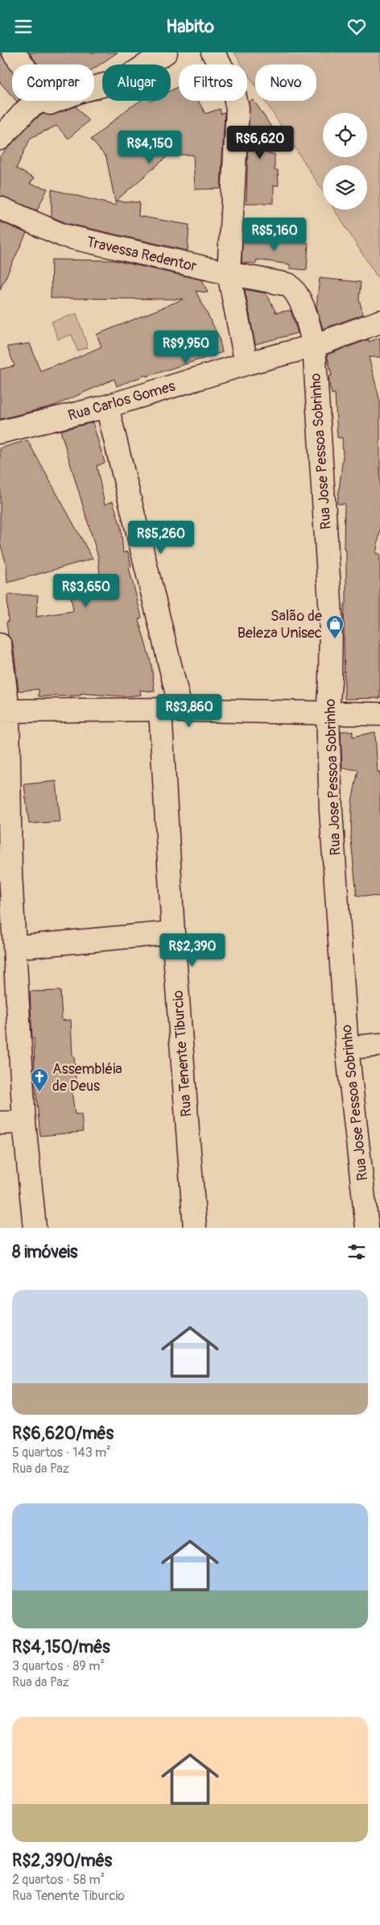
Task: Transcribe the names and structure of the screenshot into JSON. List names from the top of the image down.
{
  "streets": {
    "street": [
      "Travessa Redentor",
      "Rua Carlos Gomes",
      "Rua Jose Pessoa Sobrinho",
      "Rua Tenente Tiburcio"
    ]
  },
  "crossings": [
    ["Travessa Redentor", "Rua Jose Pessoa Sobrinho"],
    ["Rua Carlos Gomes", "Rua Jose Pessoa Sobrinho"],
    ["Rua Carlos Gomes", "Rua Tenente Tiburcio"]
  ],
  "places": {
    "shop": ["Salão de Beleza Unisec"],
    "church": ["Assembléia de Deus"]
  },
  "page": {
    "header": "Habito",
    "chip": [
      "Comprar",
      "Alugar",
      "Filtros",
      "Novo"
    ],
    "price": [
      "R$6,620",
      "R$4,150",
      "R$5,160",
      "R$9,950",
      "R$5,260",
      "R$3,650",
      "R$3,860",
      "R$2,390"
    ],
    "heading": "8 imóveis",
    "list": [
      {
        "name": "R$6,620/mês",
        "note": "5 quartos · 143 m² · Rua da Paz"
      },
      {
        "name": "R$4,150/mês",
        "note": "3 quartos · 89 m² · Rua da Paz"
      },
      {
        "name": "R$2,390/mês",
        "note": "2 quartos · 58 m² · Rua Tenente Tiburcio"
      }
    ]
  }
}
